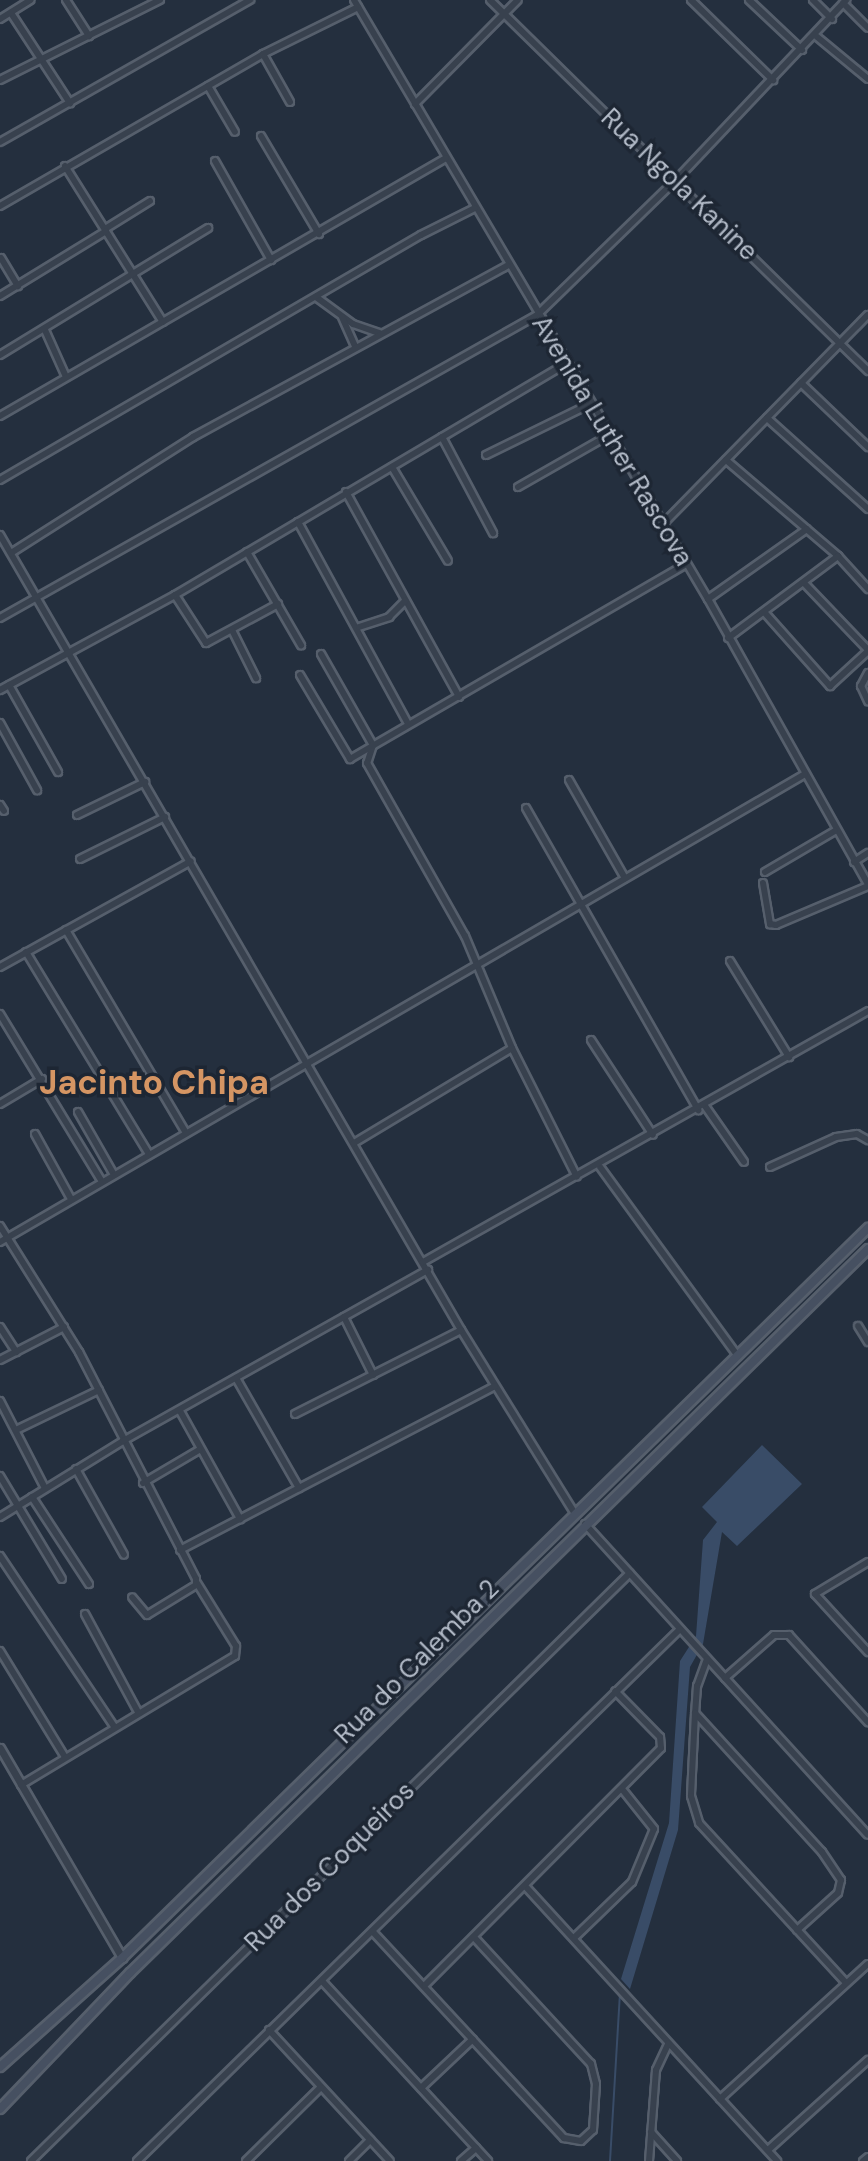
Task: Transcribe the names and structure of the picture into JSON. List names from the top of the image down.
{
  "streets": {
    "main road": ["Rua do Calemba 2"],
    "street": ["Rua Ngola Kanine", "Avenida Luther Rascova", "Rua dos Coqueiros"]
  },
  "districts": ["Jacinto Chipa"]
}
